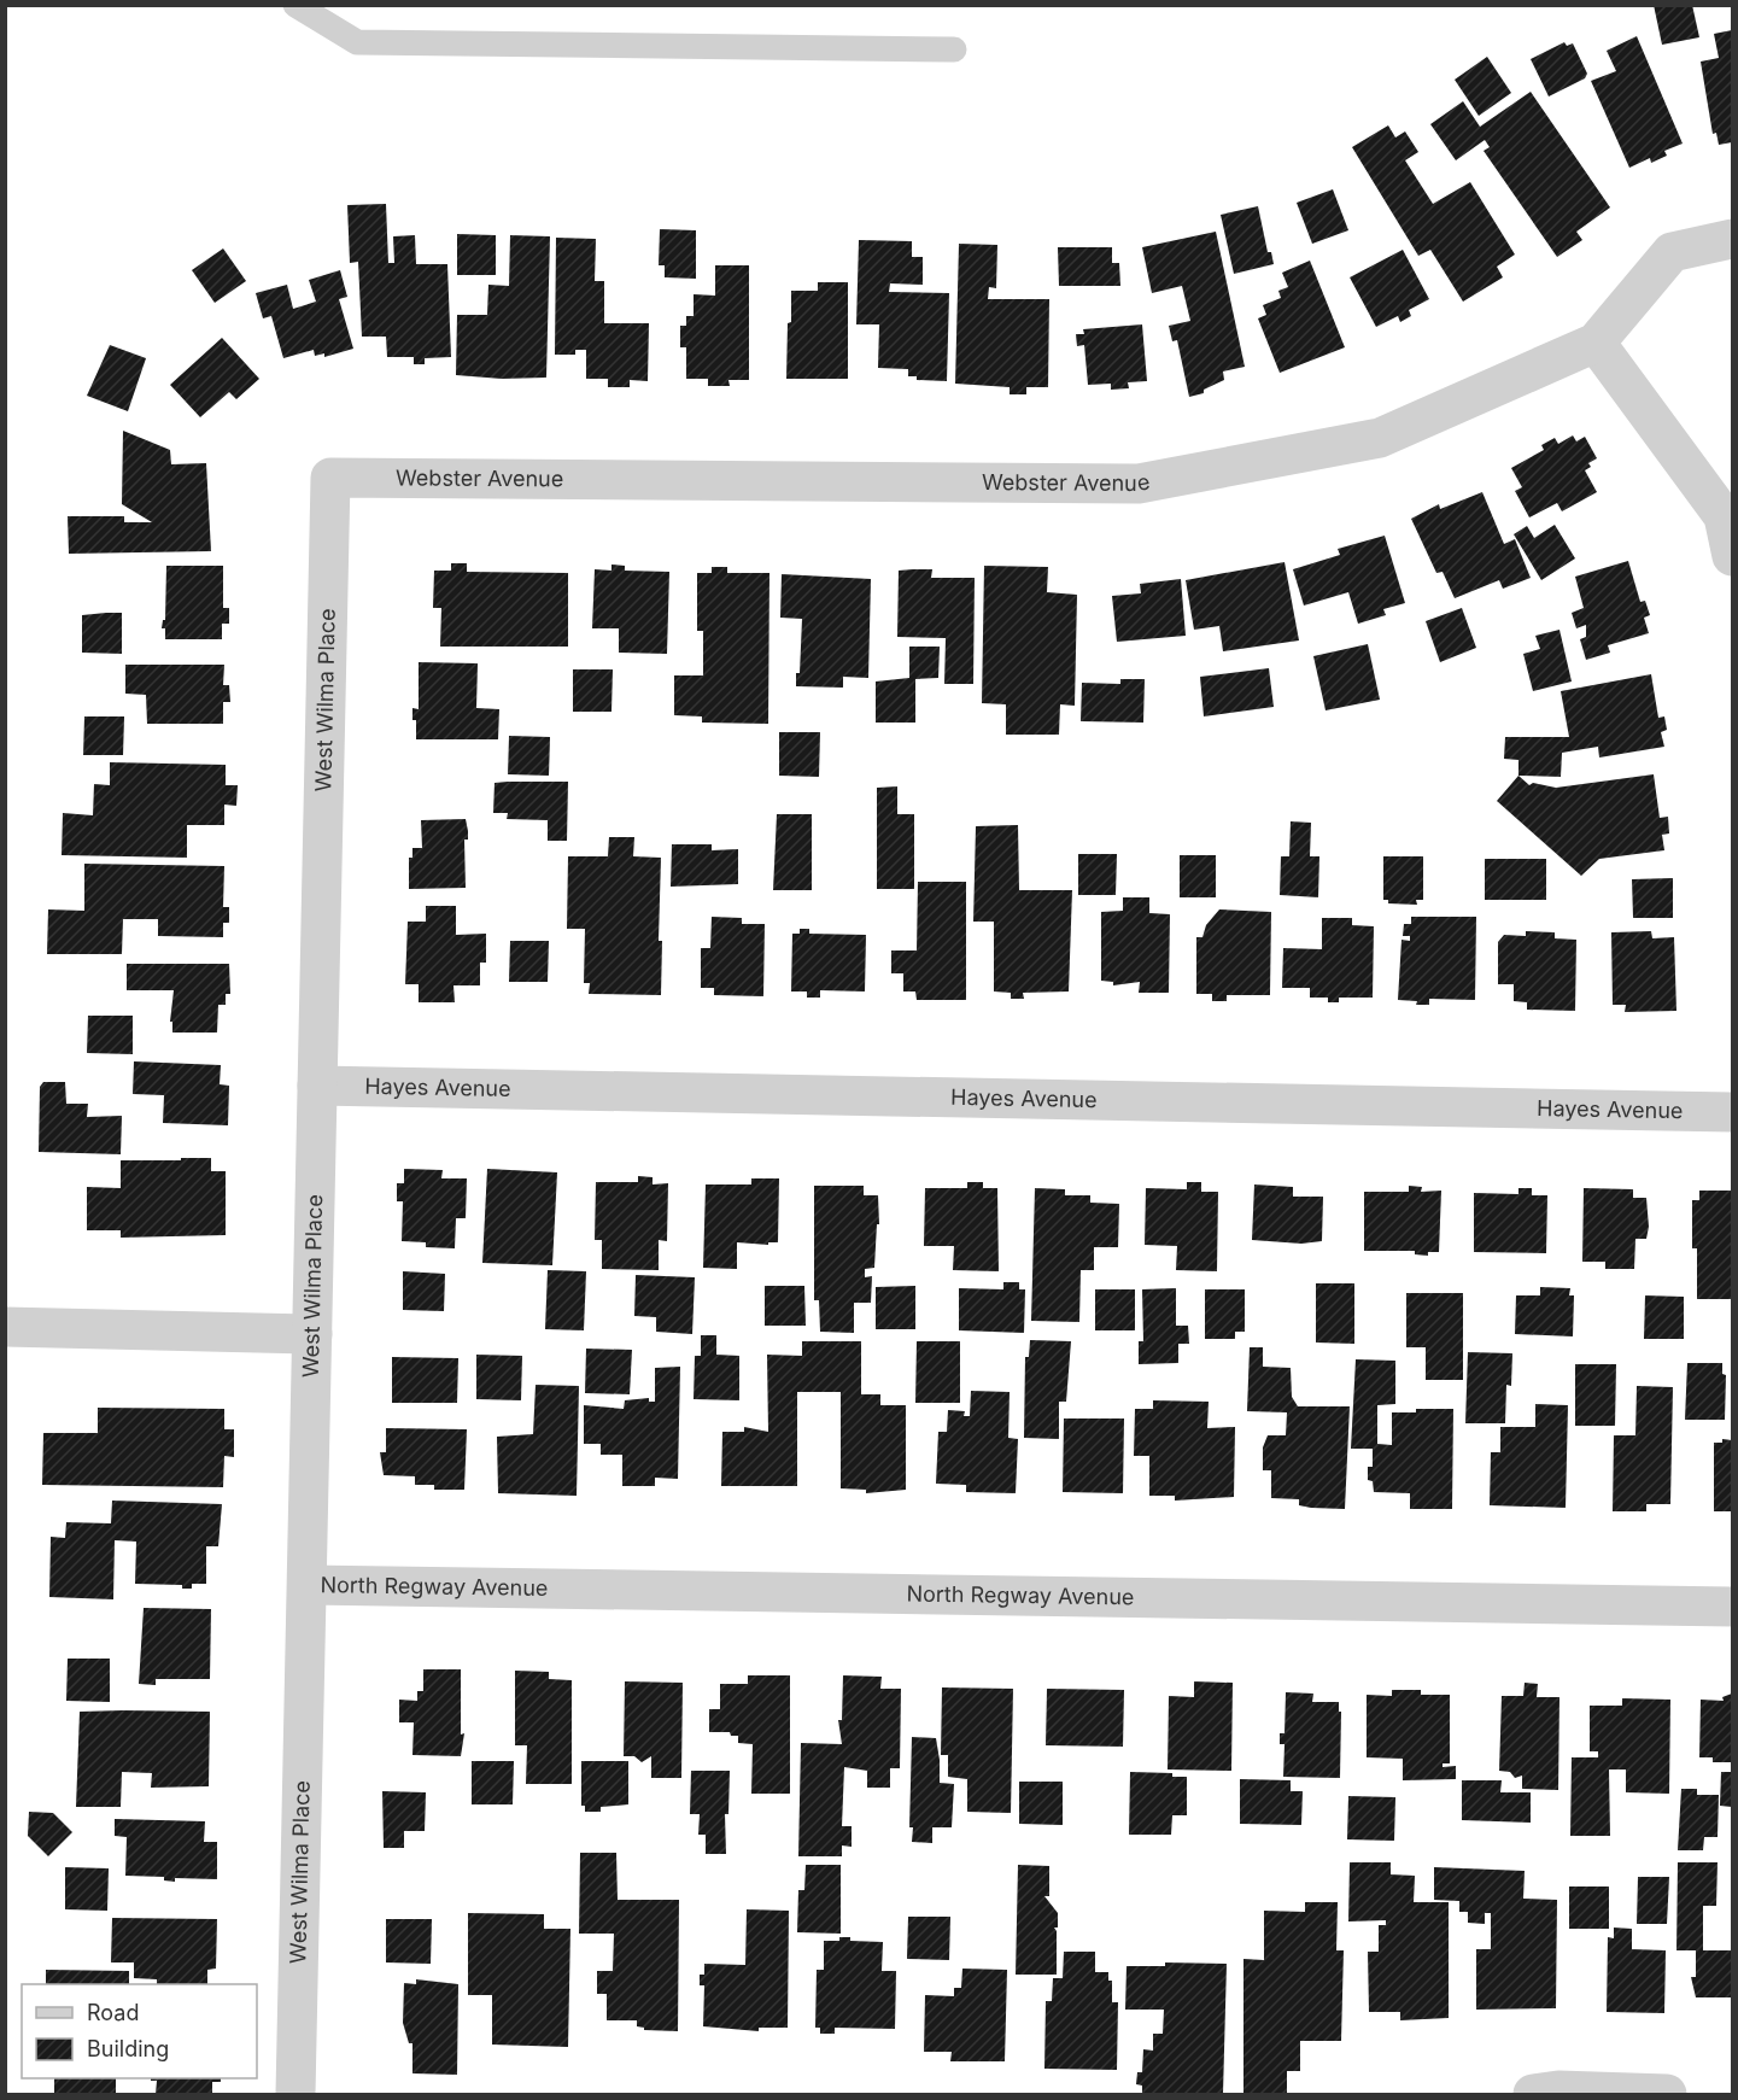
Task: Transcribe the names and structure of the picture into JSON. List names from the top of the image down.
{
  "streets": {
    "street": [
      "Webster Avenue",
      "West Wilma Place",
      "Hayes Avenue",
      "North Regway Avenue"
    ]
  },
  "crossings": [
    ["Webster Avenue", "West Wilma Place"],
    ["West Wilma Place", "Hayes Avenue"],
    ["West Wilma Place", "North Regway Avenue"]
  ],
  "legend": ["Road", "Building"]
}
